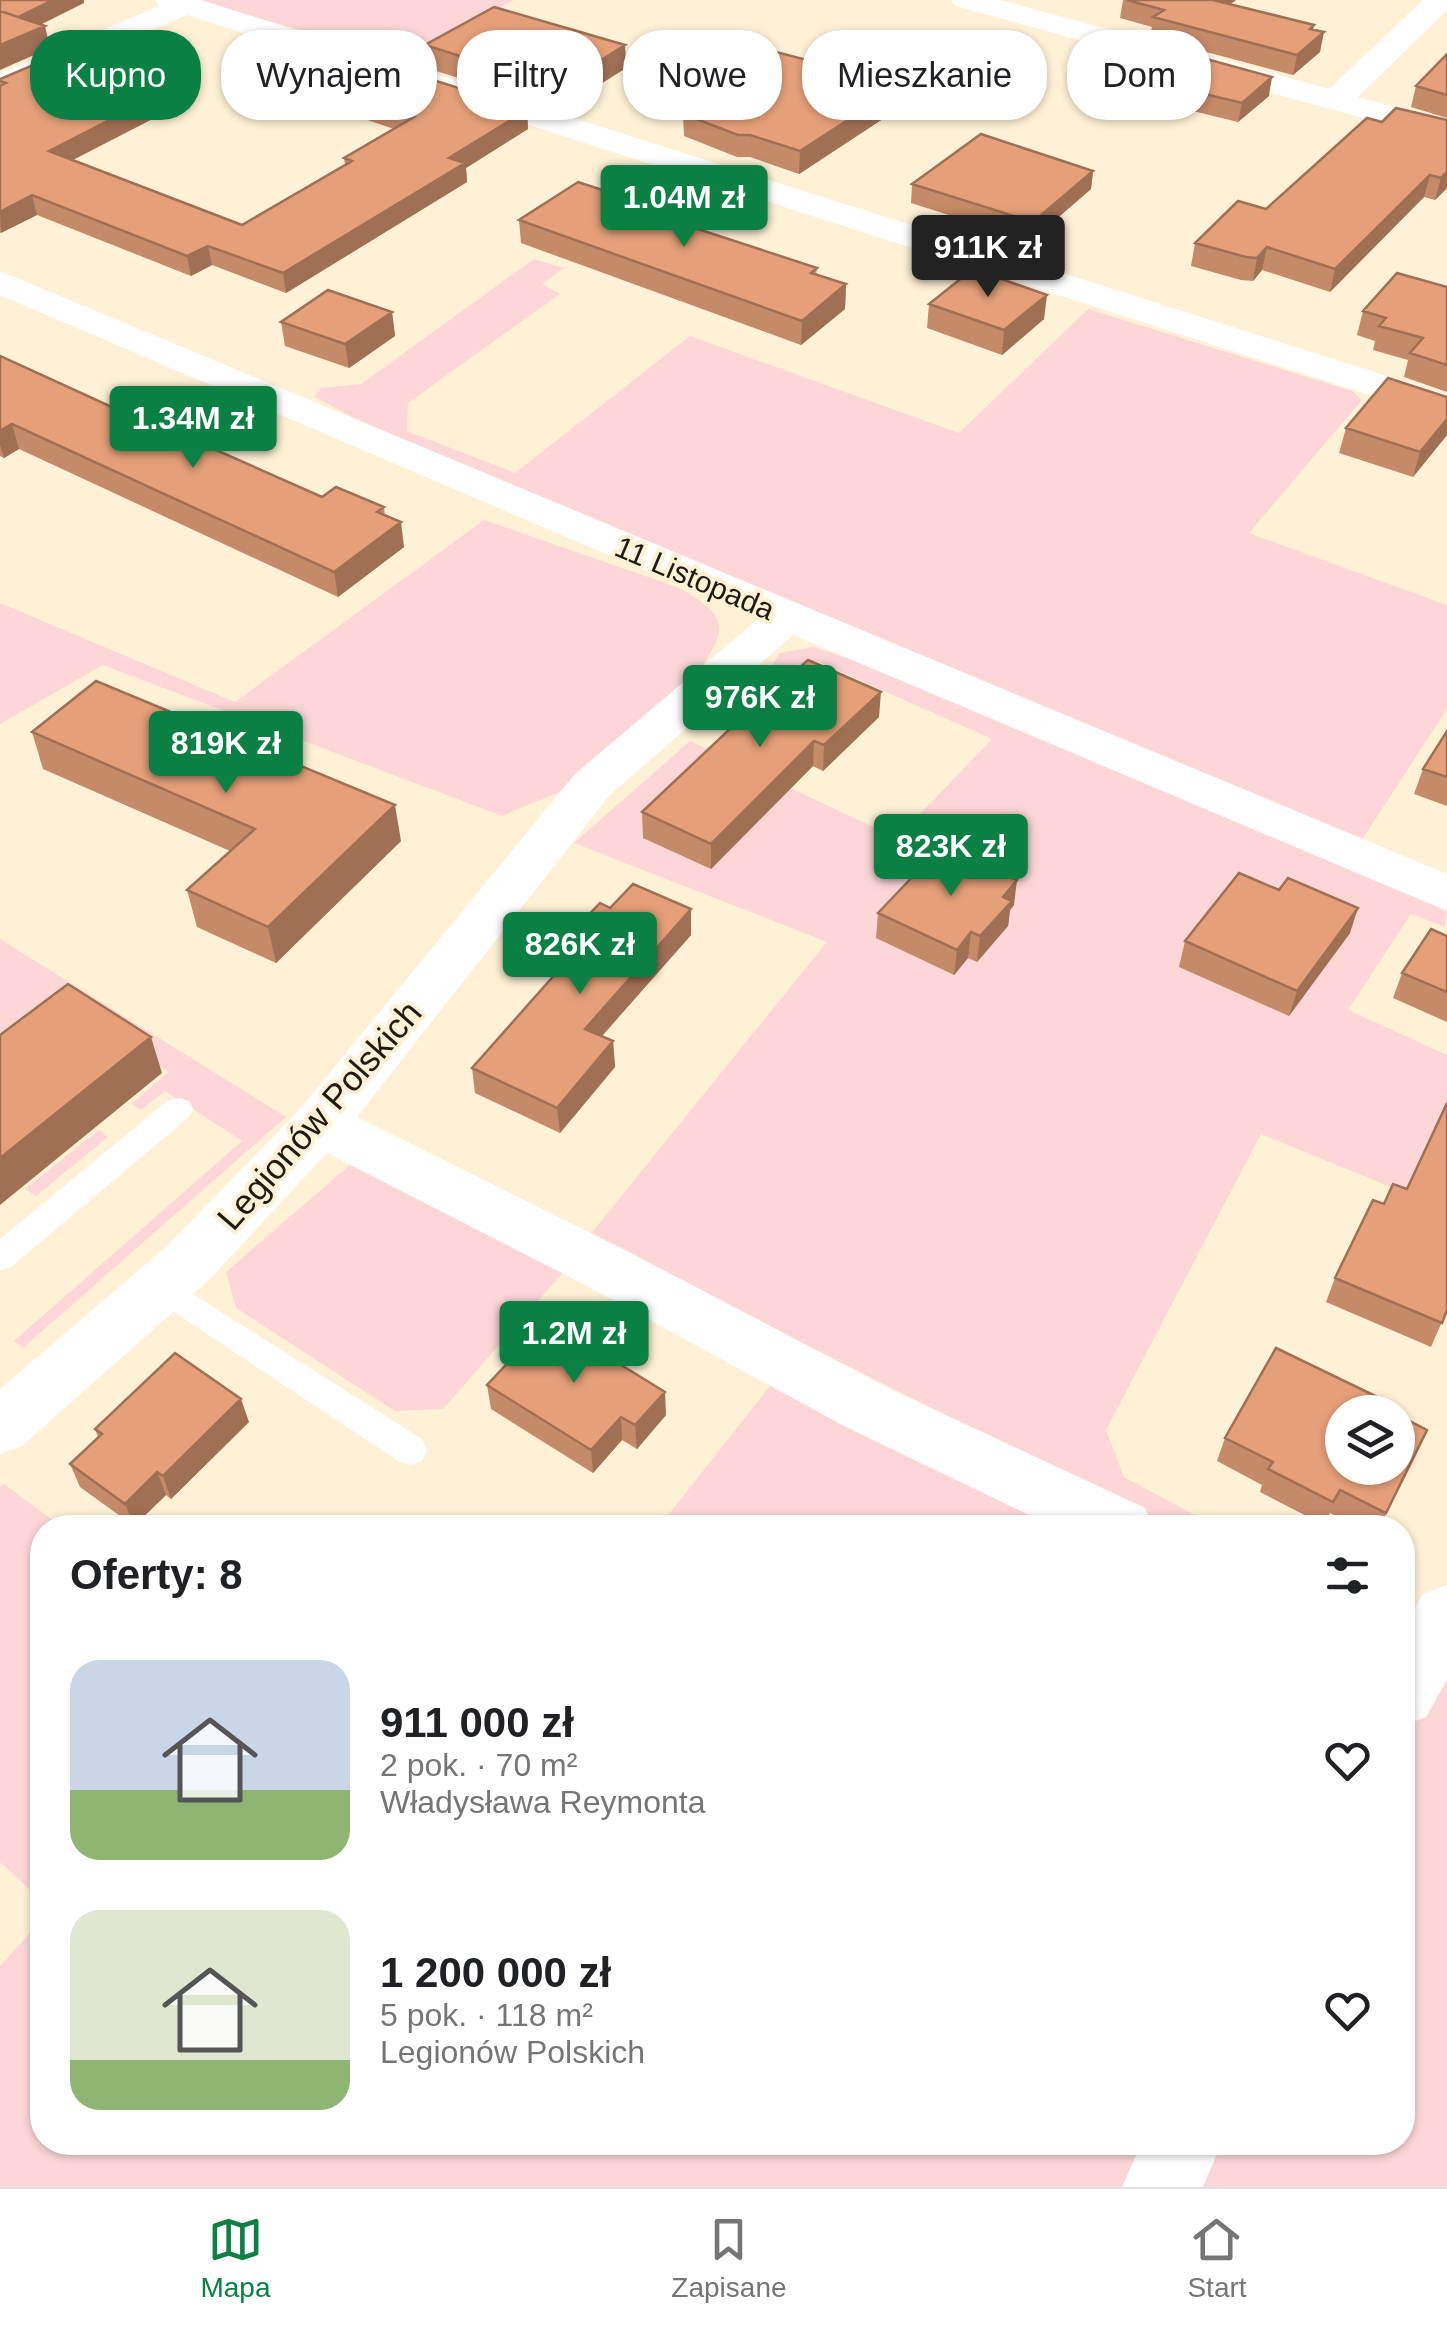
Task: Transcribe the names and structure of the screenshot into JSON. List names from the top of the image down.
{
  "streets": {
    "street": ["11 Listopada", "Legionów Polskich"]
  },
  "crossings": [
    ["11 Listopada", "Legionów Polskich"]
  ],
  "page": {
    "chip": [
      "Kupno",
      "Wynajem",
      "Filtry",
      "Nowe",
      "Mieszkanie",
      "Dom"
    ],
    "price": [
      "1.04M zł",
      "911K zł",
      "1.34M zł",
      "976K zł",
      "819K zł",
      "823K zł",
      "826K zł",
      "1.2M zł"
    ],
    "heading": "Oferty: 8",
    "list": [
      {
        "name": "911 000 zł",
        "note": "2 pok. · 70 m² · Władysława Reymonta"
      },
      {
        "name": "1 200 000 zł",
        "note": "5 pok. · 118 m² · Legionów Polskich"
      }
    ],
    "tabs": ["Mapa", "Zapisane", "Start"]
  }
}
